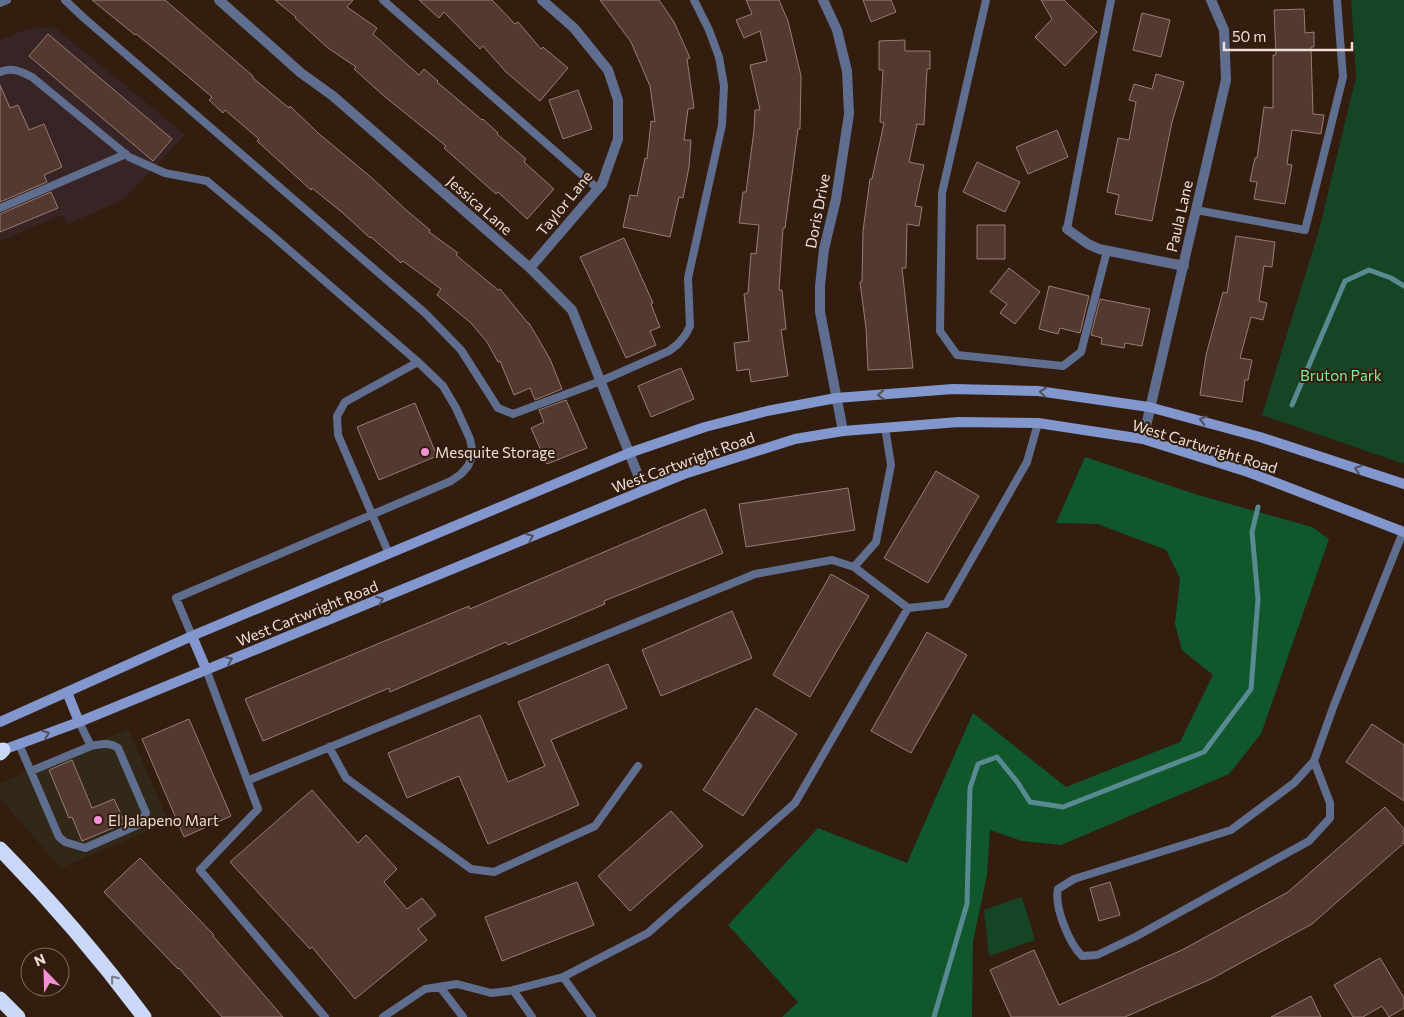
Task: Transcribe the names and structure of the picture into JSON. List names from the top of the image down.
{
  "streets": {
    "main road": ["West Cartwright Road"],
    "street": [
      "Taylor Lane",
      "Jessica Lane",
      "Doris Drive",
      "Paula Lane"
    ]
  },
  "crossings": [
    ["Taylor Lane", "Jessica Lane"],
    ["Jessica Lane", "West Cartwright Road"],
    ["Doris Drive", "West Cartwright Road"],
    ["Paula Lane", "West Cartwright Road"]
  ],
  "parks": ["Bruton Park"],
  "places": ["Mesquite Storage", "El Jalapeno Mart"],
  "scale_bar": "50 m",
  "north": "top left"
}
